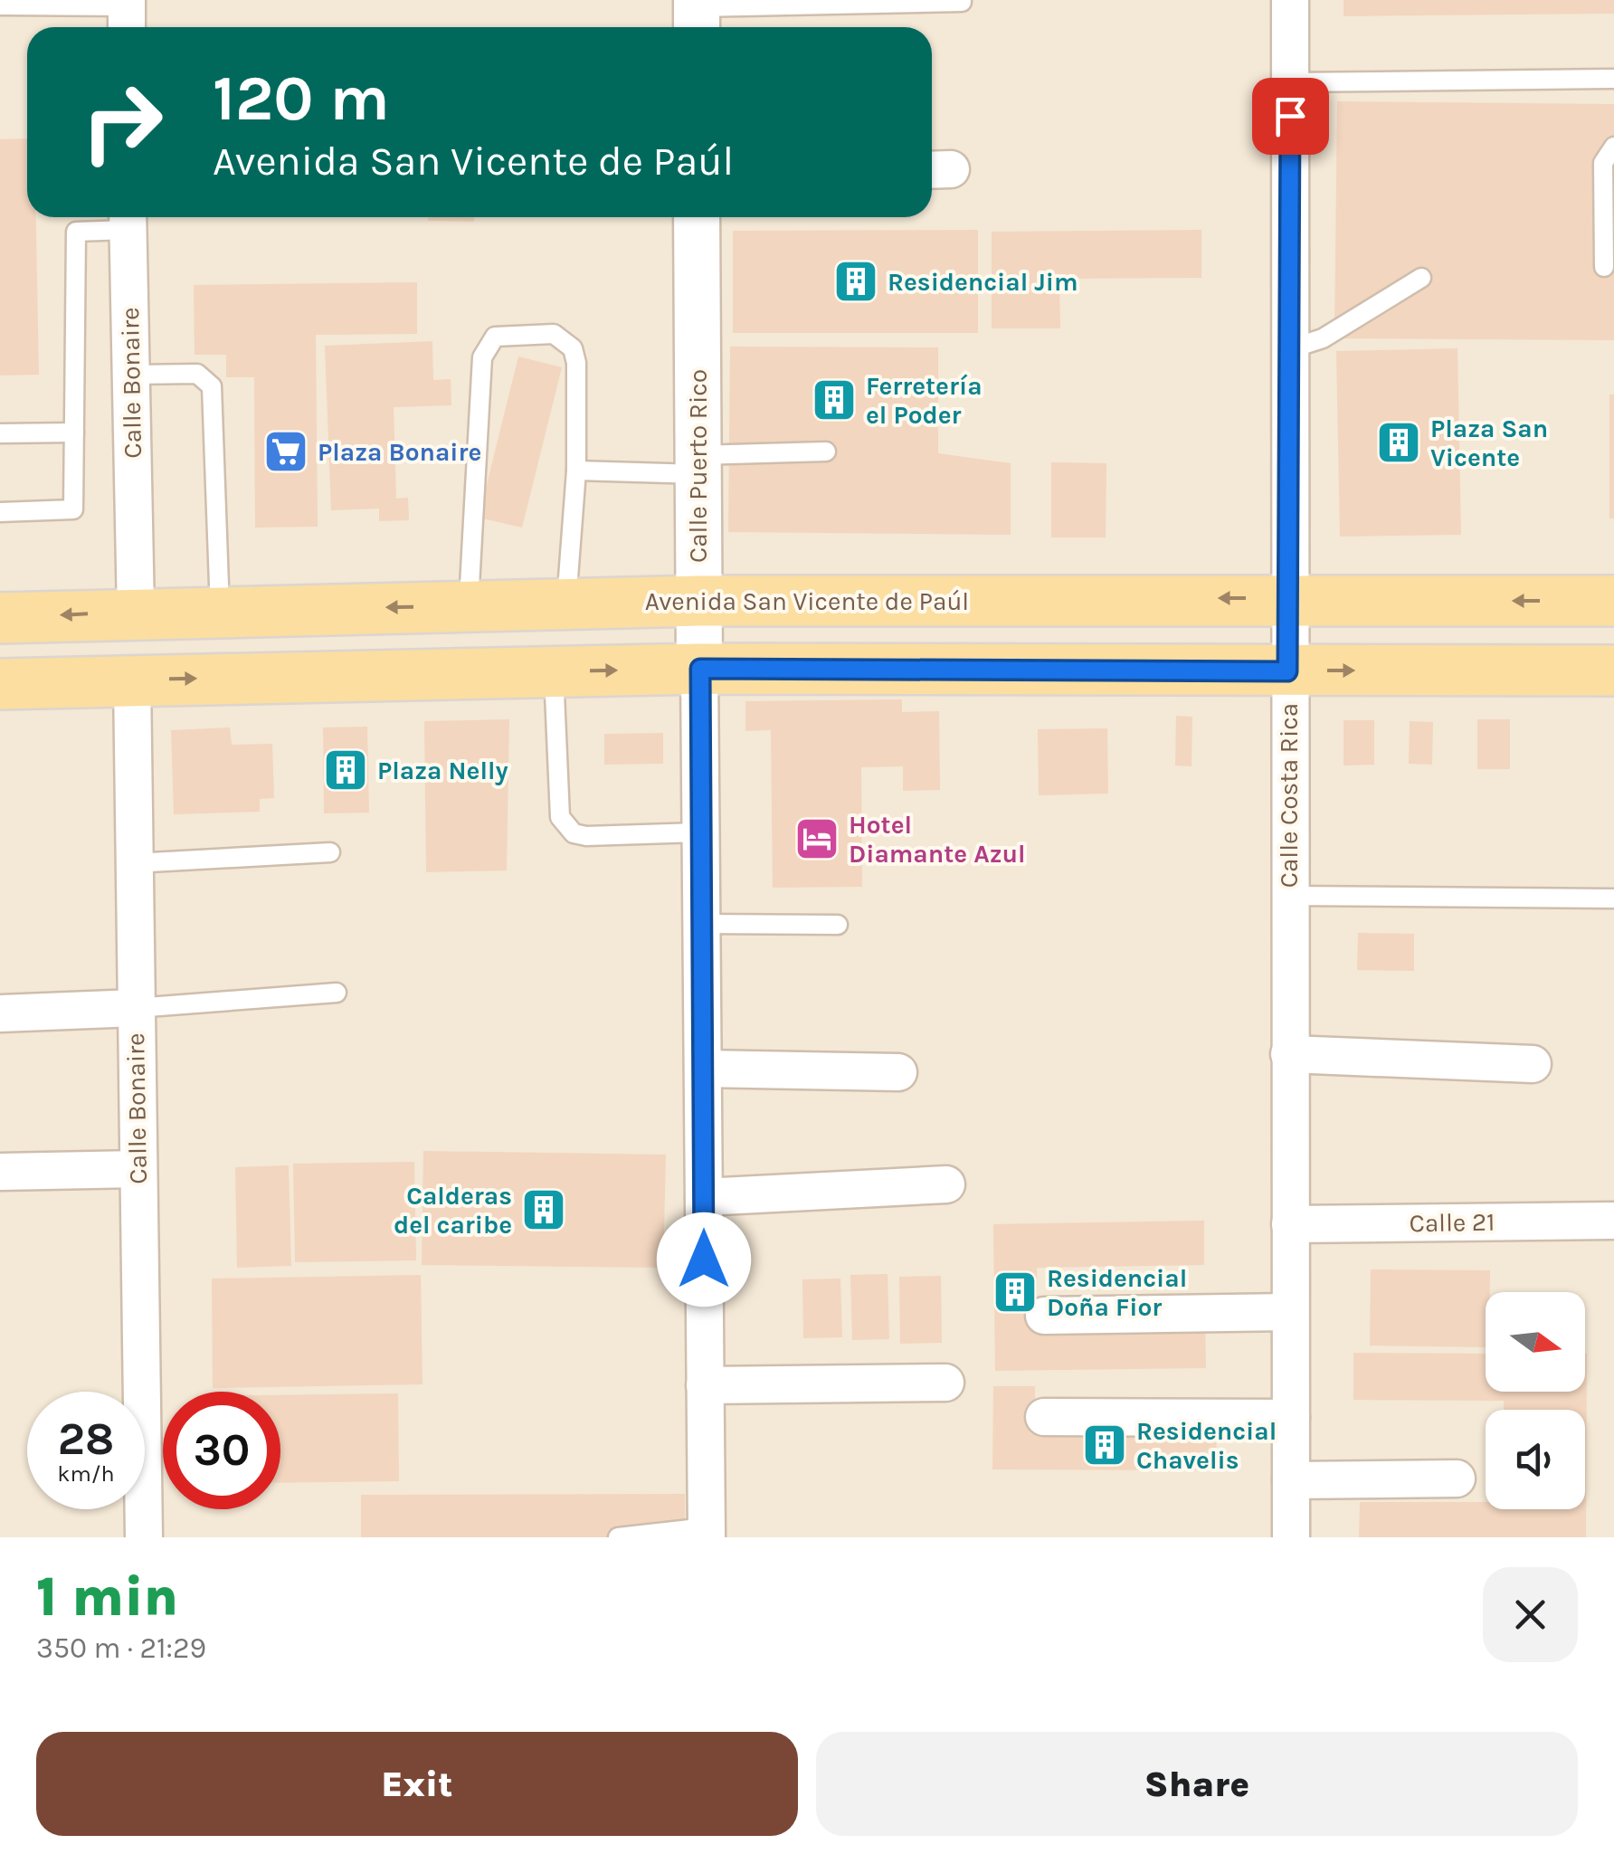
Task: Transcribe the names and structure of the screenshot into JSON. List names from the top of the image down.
{
  "streets": {
    "main road": ["Avenida San Vicente de Paúl"],
    "street": [
      "Calle Bonaire",
      "Calle Puerto Rico",
      "Calle Costa Rica",
      "Calle 21"
    ]
  },
  "crossings": [
    ["Calle Bonaire", "Avenida San Vicente de Paúl"],
    ["Calle Puerto Rico", "Avenida San Vicente de Paúl"],
    ["Avenida San Vicente de Paúl", "Calle Costa Rica"],
    ["Calle Costa Rica", "Calle 21"]
  ],
  "places": {
    "building": [
      "Residencial Jim",
      "Ferretería el Poder",
      "Plaza San Vicente",
      "Plaza Nelly",
      "Calderas del caribe",
      "Residencial Doña Fior",
      "Residencial Chavelis"
    ],
    "supermarket": ["Plaza Bonaire"],
    "hotel": ["Hotel Diamante Azul"]
  },
  "north": "right",
  "page": {
    "turn": ["120 m", "Avenida San Vicente de Paúl"],
    "speed": "28 km/h",
    "limit": "30",
    "heading": ["1 min", "350 m · 21:29"],
    "buttons": ["Exit", "Share"]
  }
}
